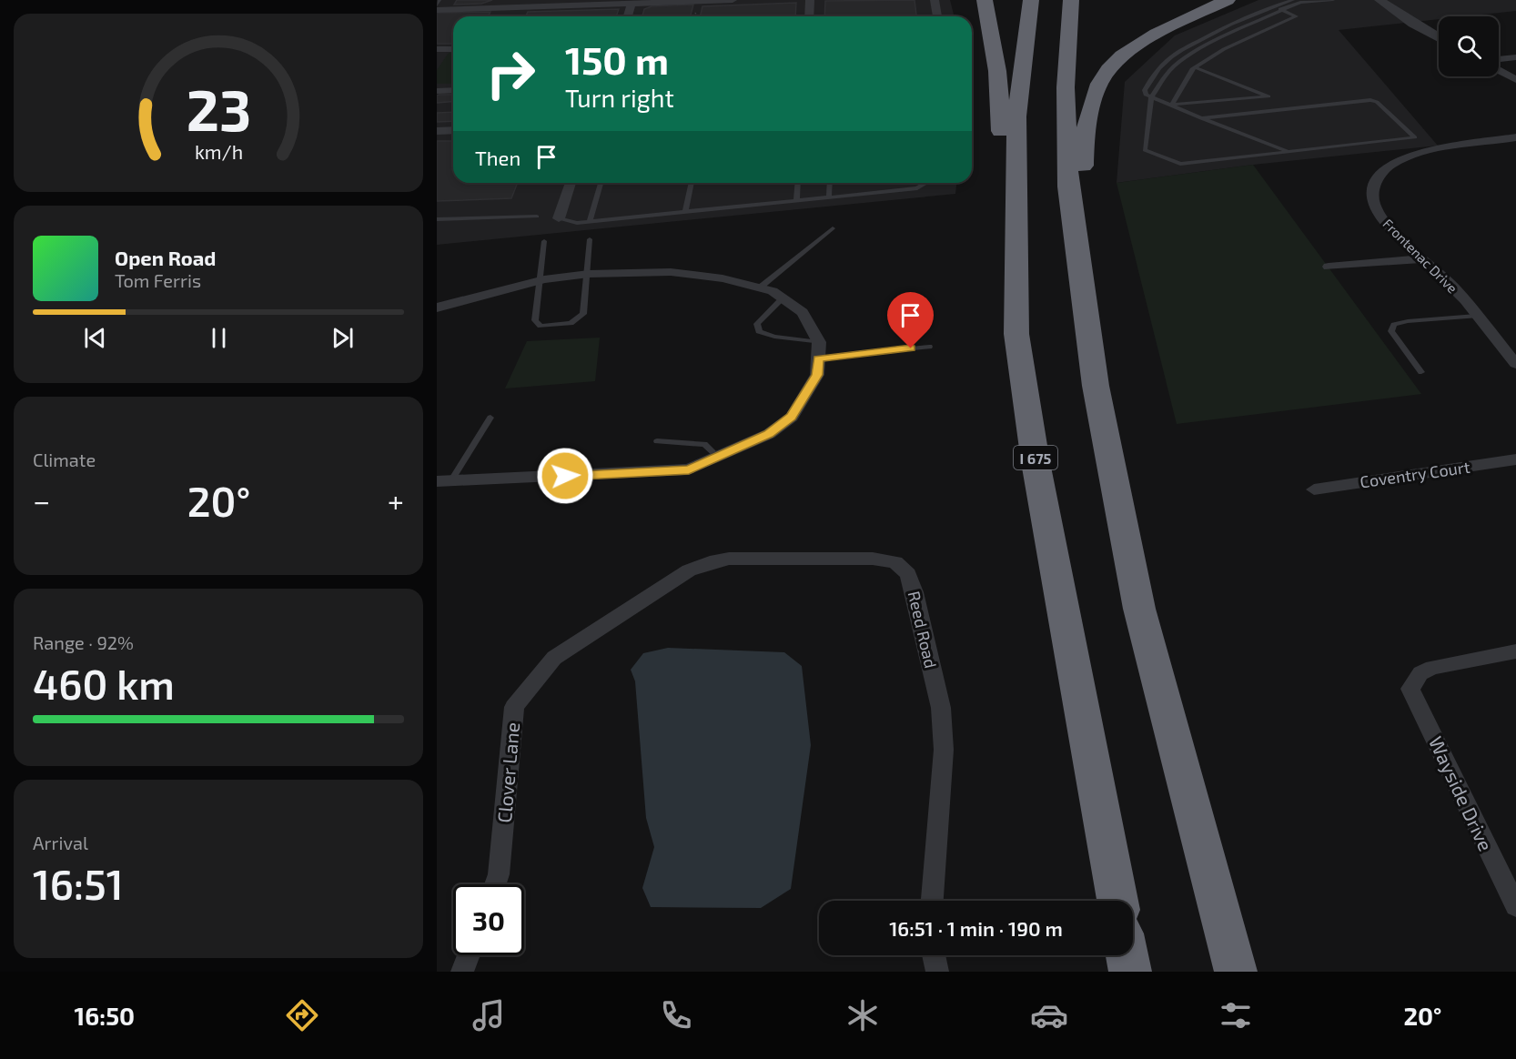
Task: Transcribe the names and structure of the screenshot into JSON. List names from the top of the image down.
{
  "streets": {
    "highway": ["I 675"],
    "street": [
      "Frontenac Drive",
      "Coventry Court",
      "Reed Road",
      "Clover Lane",
      "Wayside Drive"
    ]
  },
  "crossings": [
    ["Reed Road", "Clover Lane"]
  ],
  "page": {
    "turn": ["150 m", "Turn right"],
    "then": "Then",
    "song": ["Open Road", "Tom Ferris"],
    "tile": [
      "Climate",
      ["Range · 92%", "460 km"],
      ["Arrival", "16:51"]
    ],
    "heat": ["−", "20°", "+"],
    "limit": "30",
    "trip": "16:51 · 1 min · 190 m",
    "tabs": ["16:50", "20°"],
    "gauge": ["23", "km/h"]
  }
}
